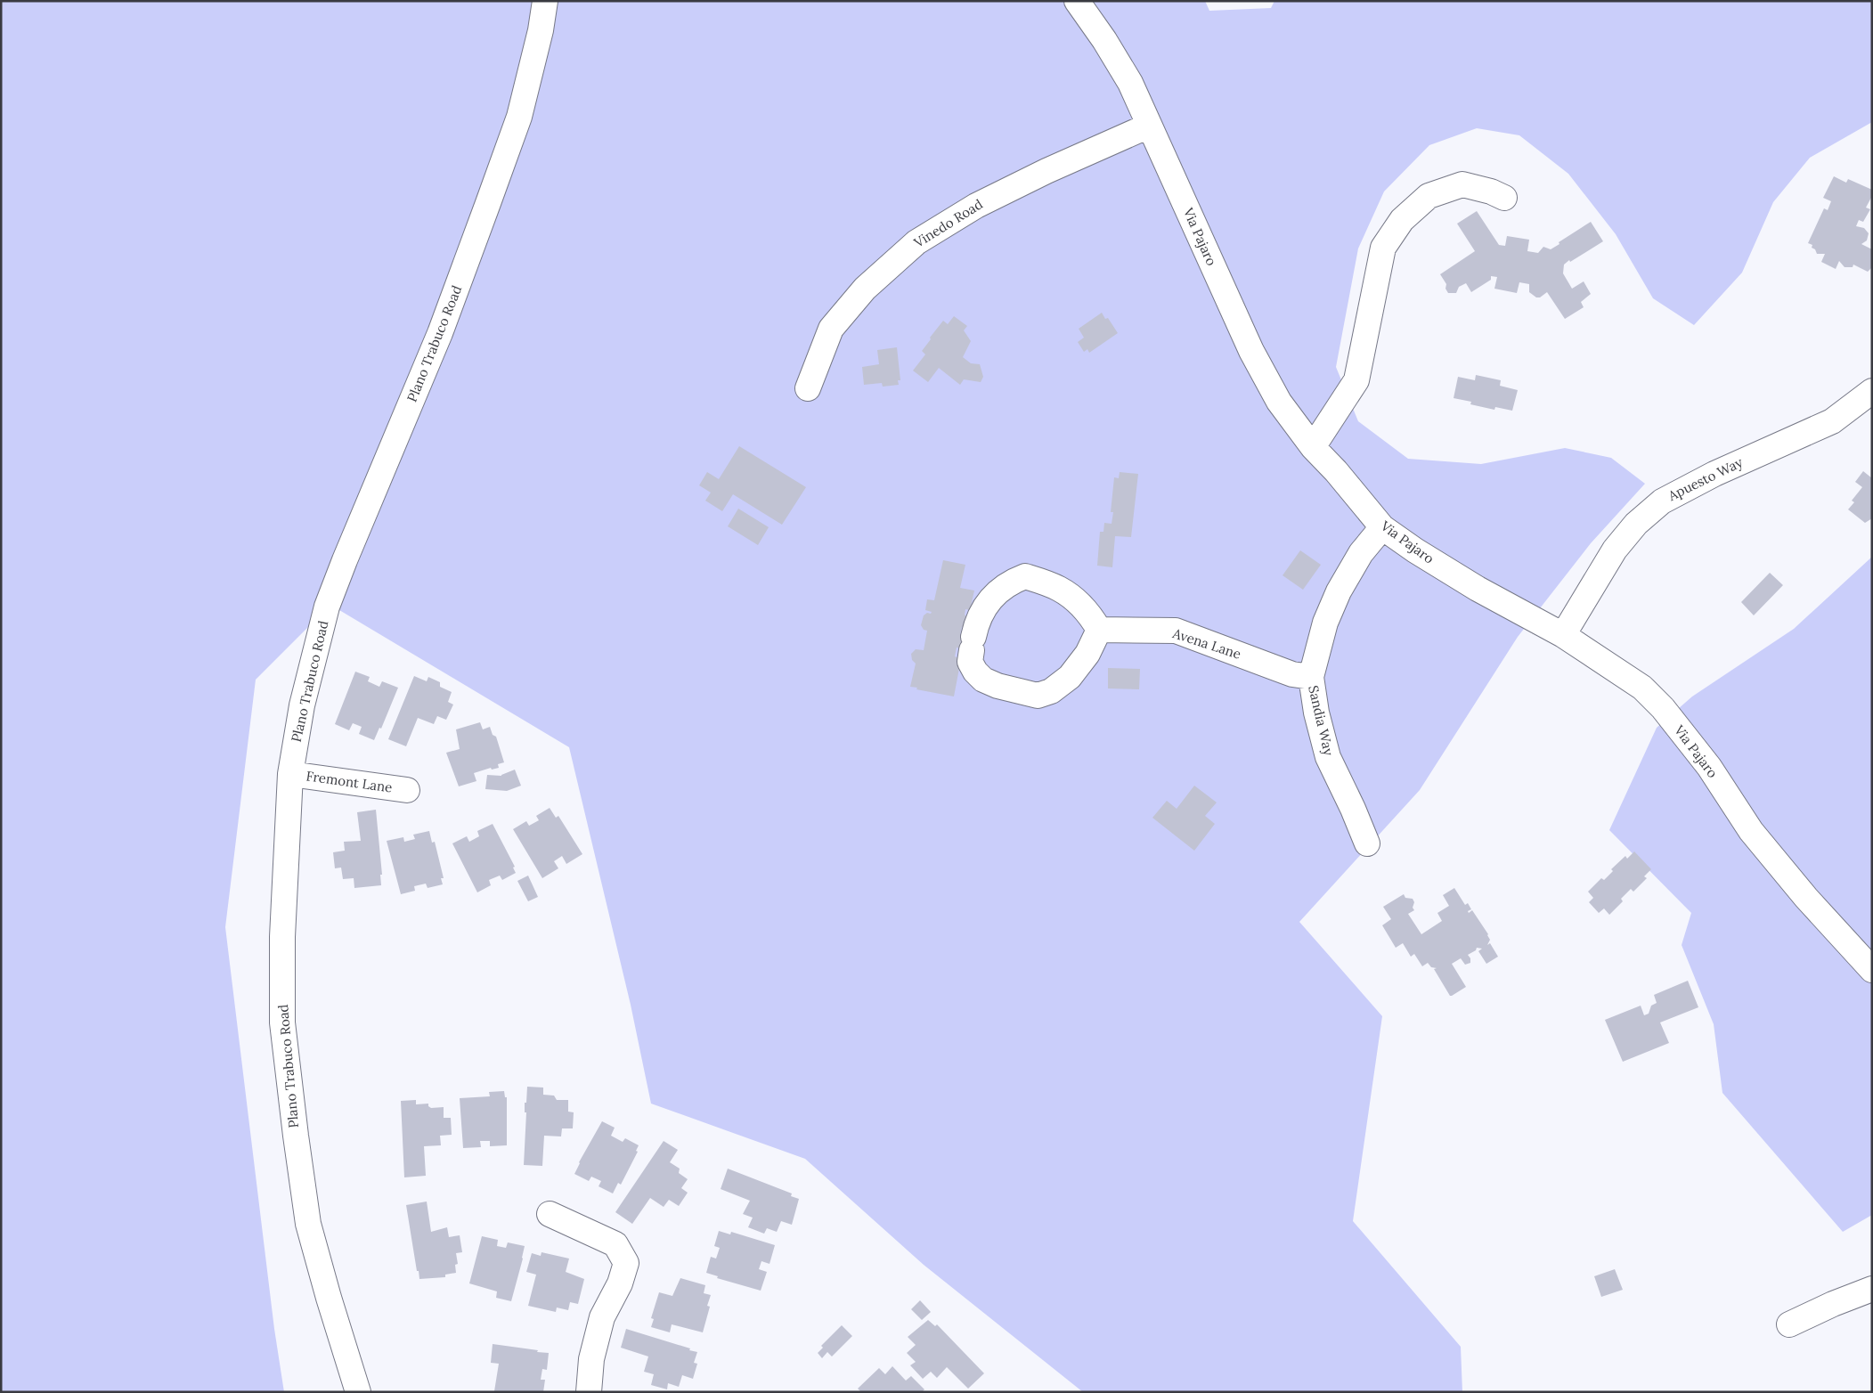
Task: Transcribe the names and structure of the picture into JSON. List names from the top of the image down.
{
  "streets": {
    "street": [
      "Vinedo Road",
      "Via Pajaro",
      "Plano Trabuco Road",
      "Apuesto Way",
      "Avena Lane",
      "Sandia Way",
      "Fremont Lane"
    ]
  },
  "crossings": [
    ["Vinedo Road", "Via Pajaro"],
    ["Via Pajaro", "Apuesto Way"],
    ["Via Pajaro", "Sandia Way"],
    ["Plano Trabuco Road", "Fremont Lane"],
    ["Avena Lane", "Sandia Way"]
  ]
}
